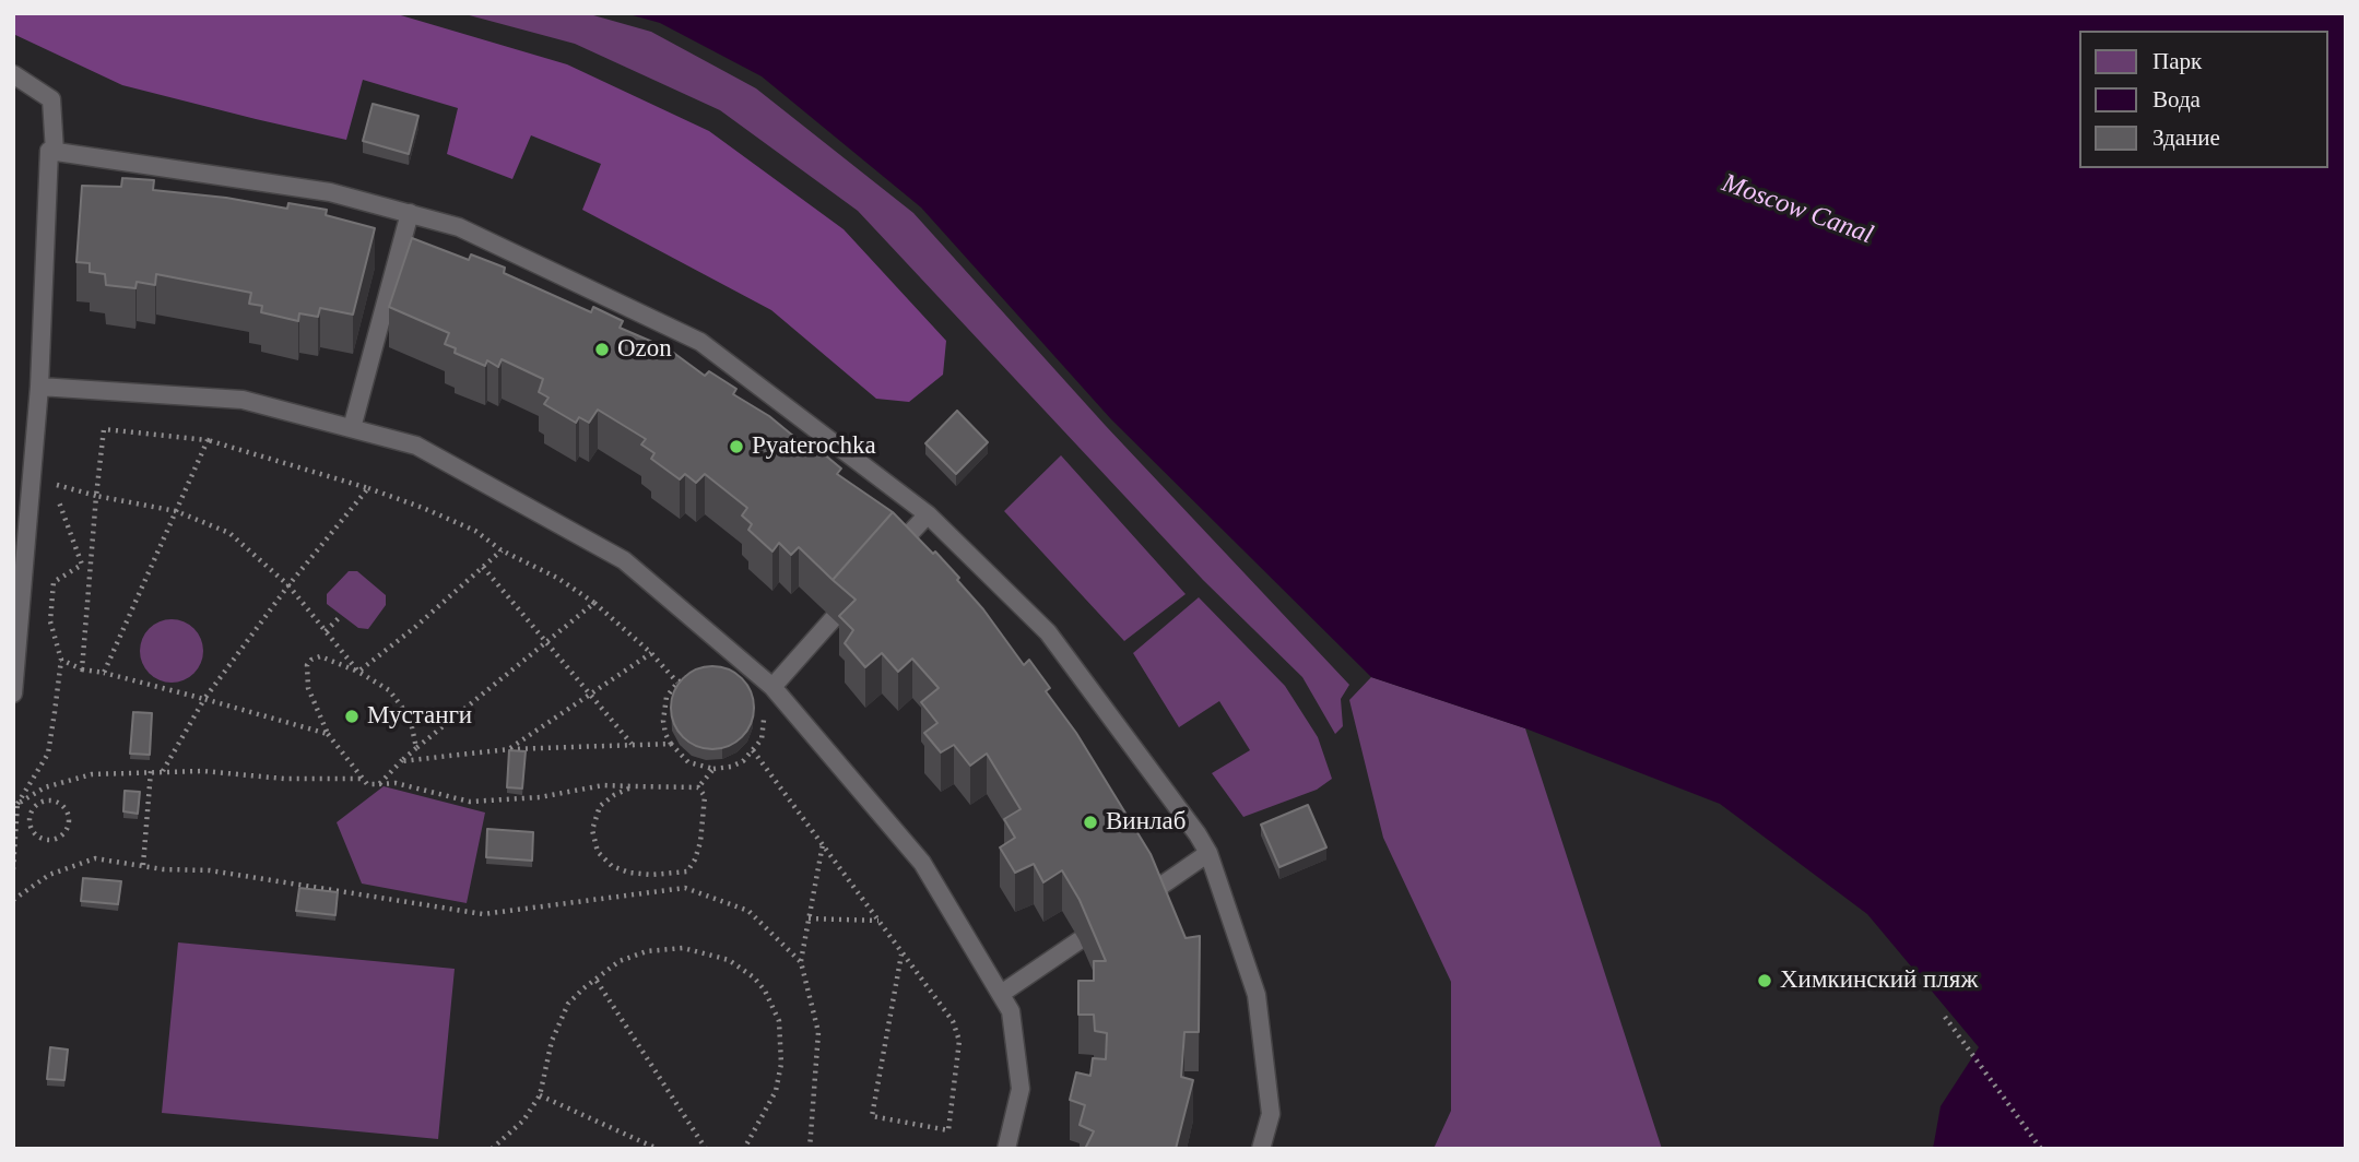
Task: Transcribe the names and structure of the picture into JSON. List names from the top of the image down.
{
  "water": ["Moscow Canal"],
  "places": [
    "Ozon",
    "Pyaterochka",
    "Мустанги",
    "Винлаб",
    "Химкинский пляж"
  ],
  "legend": ["Парк", "Вода", "Здание"]
}
